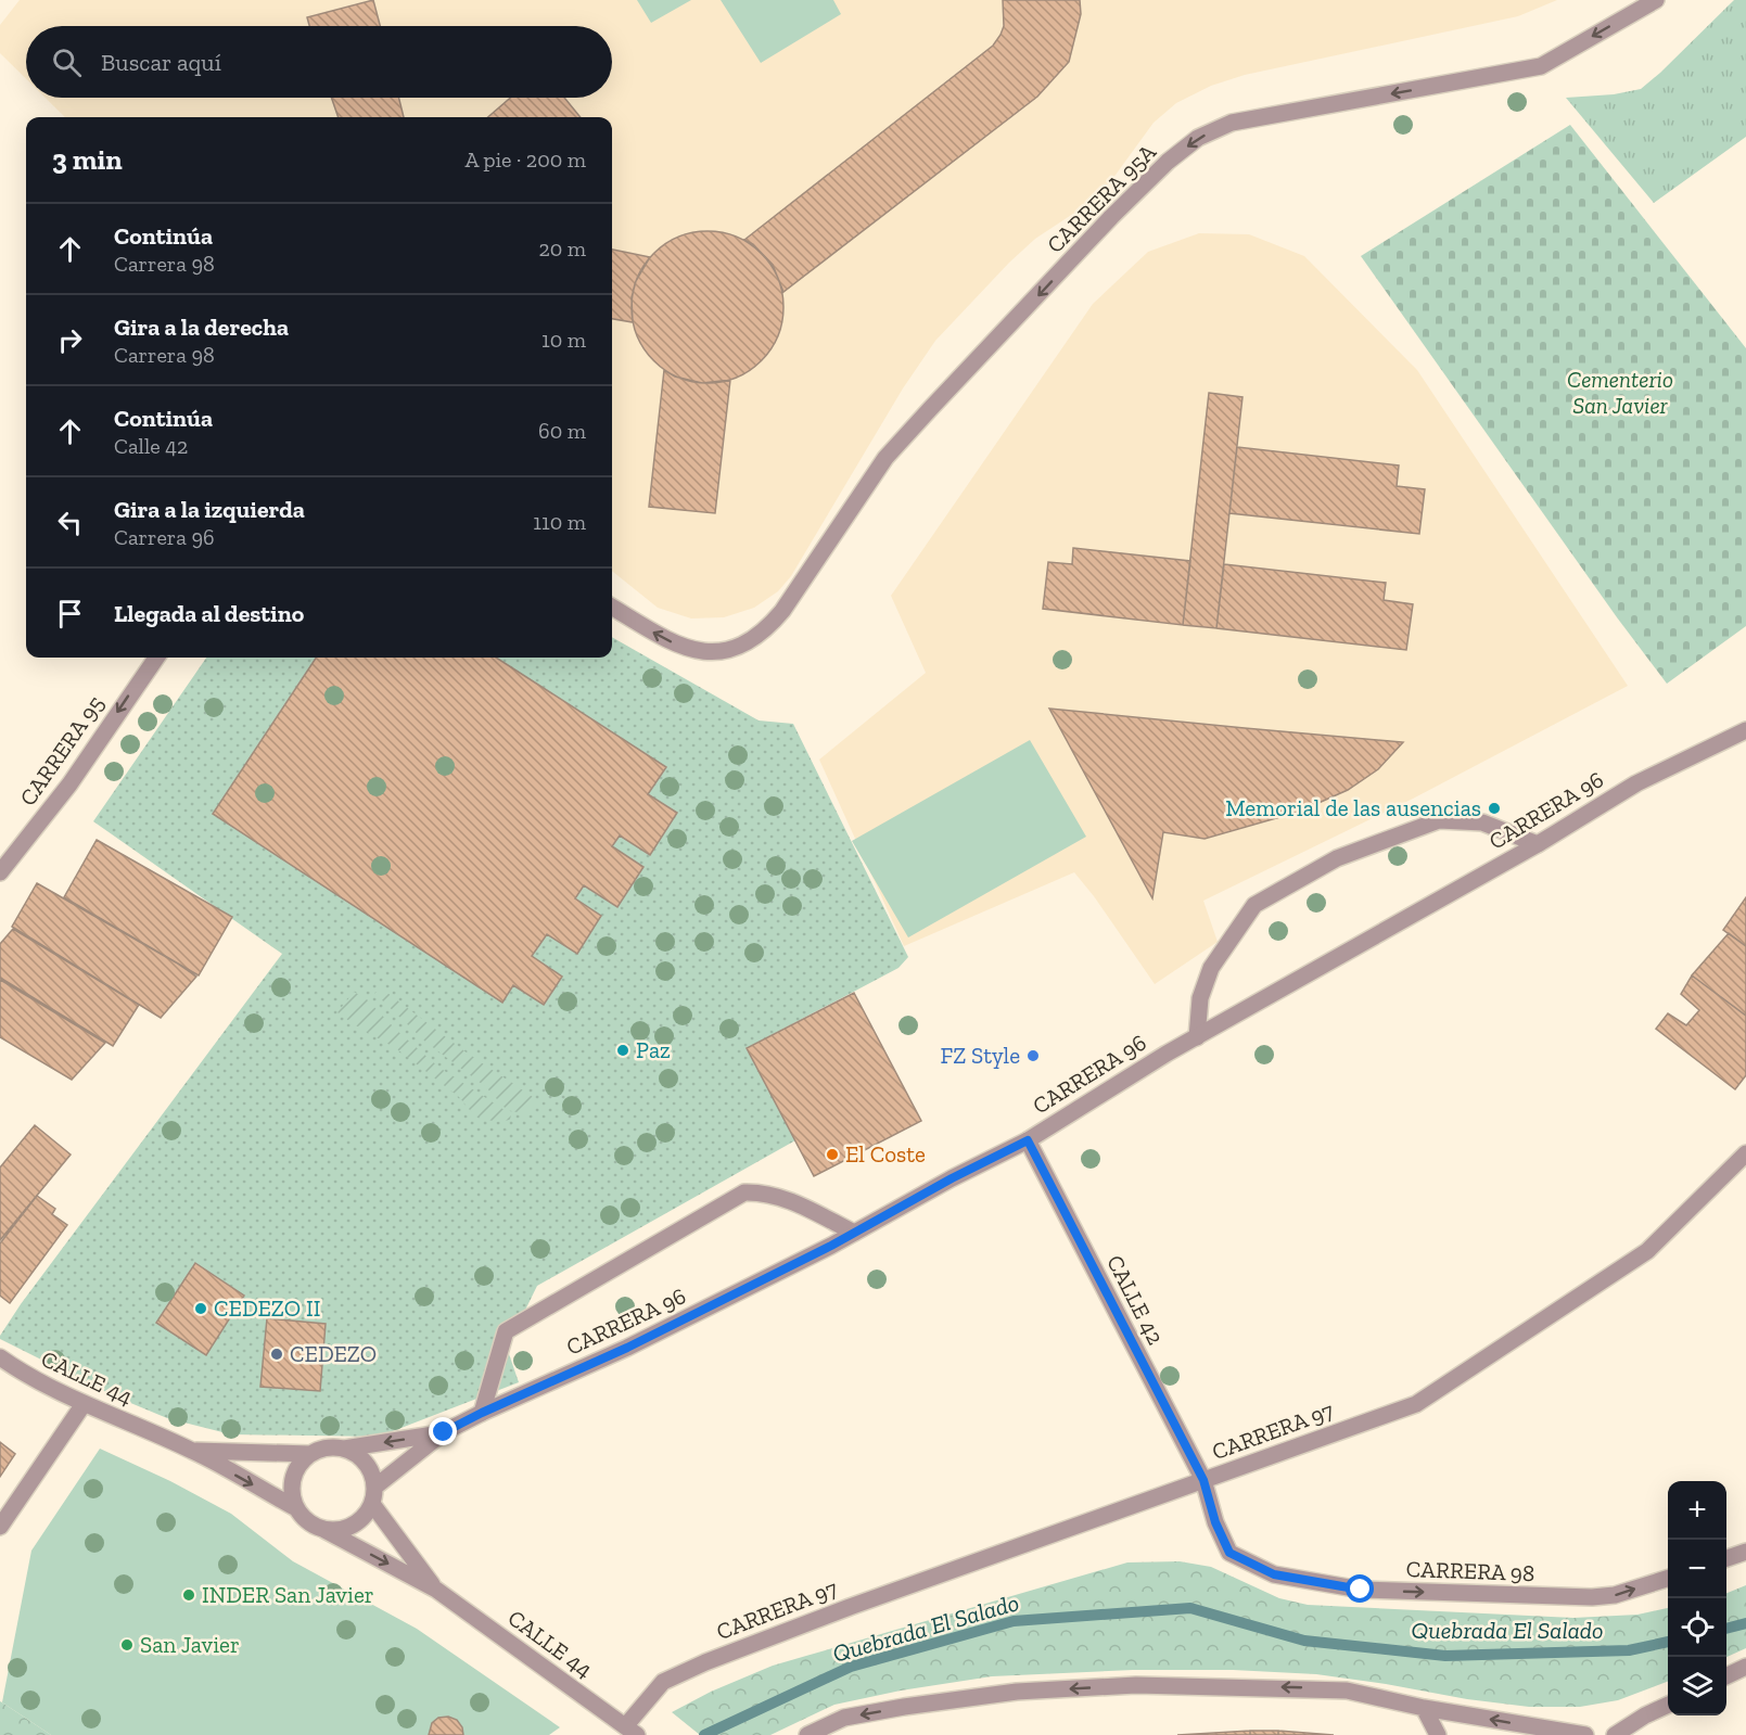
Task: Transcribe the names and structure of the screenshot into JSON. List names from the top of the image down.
{
  "streets": {
    "street": [
      "CARRERA 95A",
      "CARRERA 95",
      "CARRERA 96",
      "CALLE 42",
      "CALLE 44",
      "CARRERA 97",
      "CARRERA 98"
    ]
  },
  "crossings": [
    ["CARRERA 96", "CALLE 42"],
    ["CARRERA 96", "CALLE 44"],
    ["CALLE 42", "CARRERA 97"],
    ["CALLE 42", "CARRERA 98"],
    ["CALLE 44", "CARRERA 97"],
    ["CARRERA 97", "CARRERA 98"]
  ],
  "one_way": ["CARRERA 95A", "CARRERA 95"],
  "water": ["Quebrada El Salado"],
  "parks": ["Cementerio San Javier"],
  "places": [
    "Memorial de las ausencias",
    "Paz",
    "FZ Style",
    "El Coste",
    "CEDEZO II",
    "CEDEZO",
    "INDER San Javier",
    "San Javier"
  ],
  "page": {
    "search": "Buscar aquí",
    "heading": ["3 min", "A pie · 200 m"],
    "list": [
      ["Continúa", "Carrera 98", "20 m"],
      ["Gira a la derecha", "Carrera 98", "10 m"],
      ["Continúa", "Calle 42", "60 m"],
      ["Gira a la izquierda", "Carrera 96", "110 m"],
      "Llegada al destino"
    ],
    "map_buttons": ["+", "−"]
  }
}
